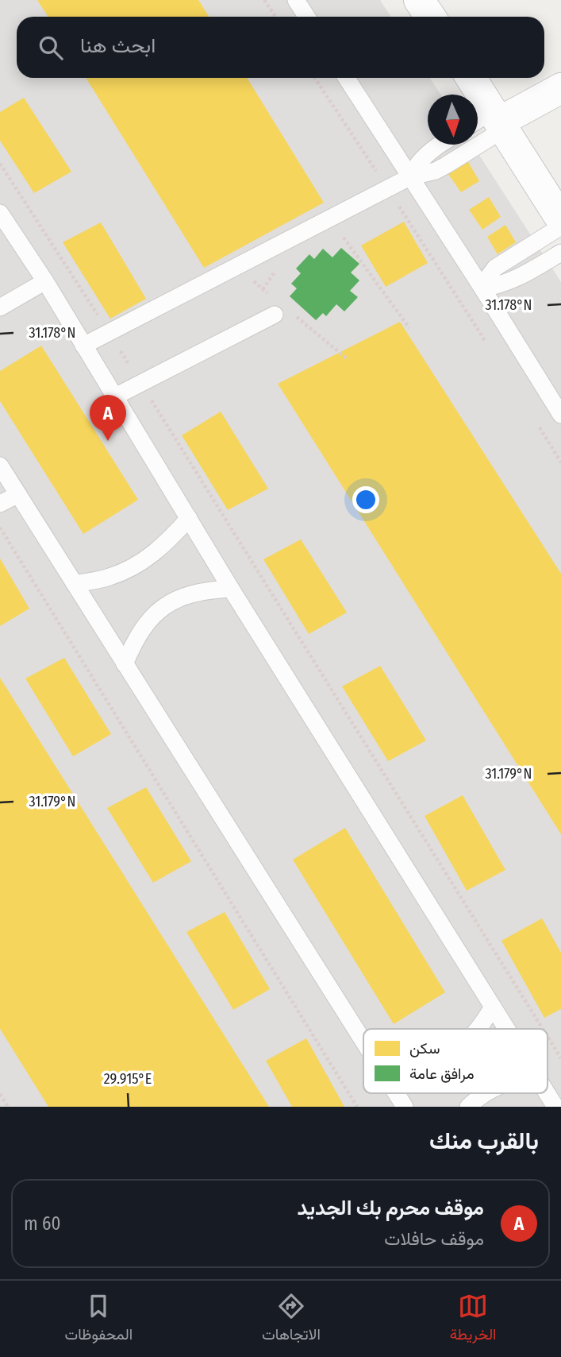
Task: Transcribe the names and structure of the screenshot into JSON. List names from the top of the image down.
{
  "legend": ["سكن", "مرافق عامة"],
  "north": "bottom",
  "page": {
    "search": "ابحث هنا",
    "pins": "A",
    "heading": "بالقرب منك",
    "list": [
      {
        "mark": "A",
        "name": "موقف محرم بك الجديد",
        "note": "موقف حافلات",
        "value": "60 m"
      }
    ],
    "nav": ["الخريطة", "الاتجاهات", "المحفوظات"]
  },
  "coordinates": ["31.178°N", "31.179°N", "29.915°E"]
}
